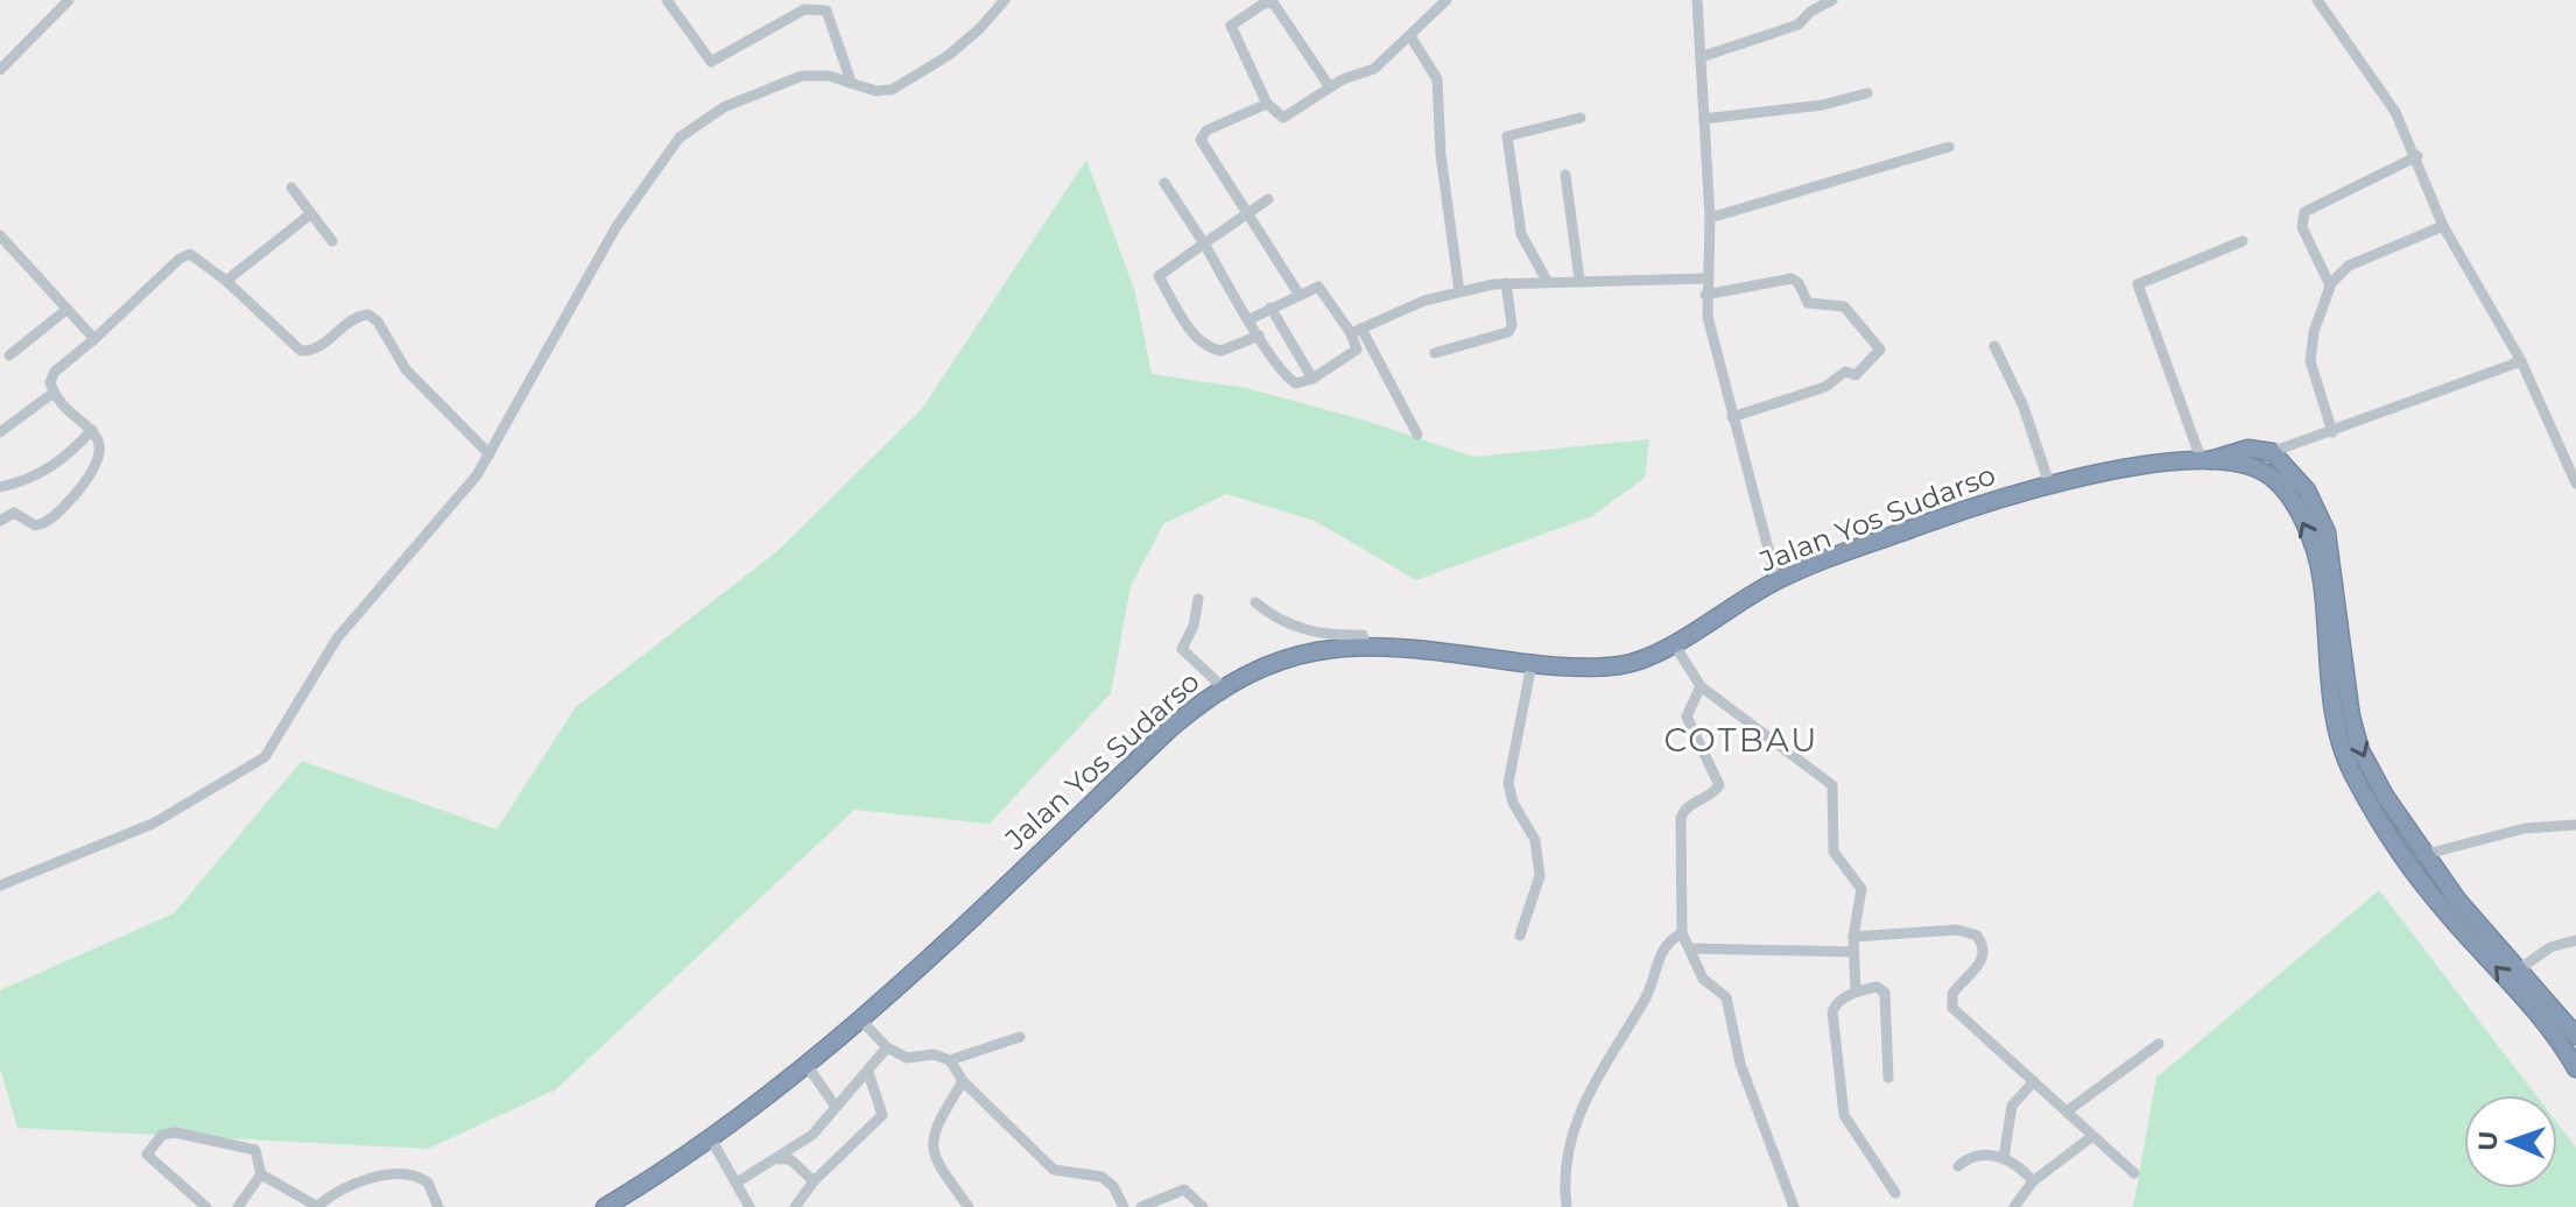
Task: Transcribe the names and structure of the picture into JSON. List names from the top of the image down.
{
  "streets": {
    "highway": ["Jalan Yos Sudarso"]
  },
  "districts": ["COTBAU"],
  "north": "left"
}
